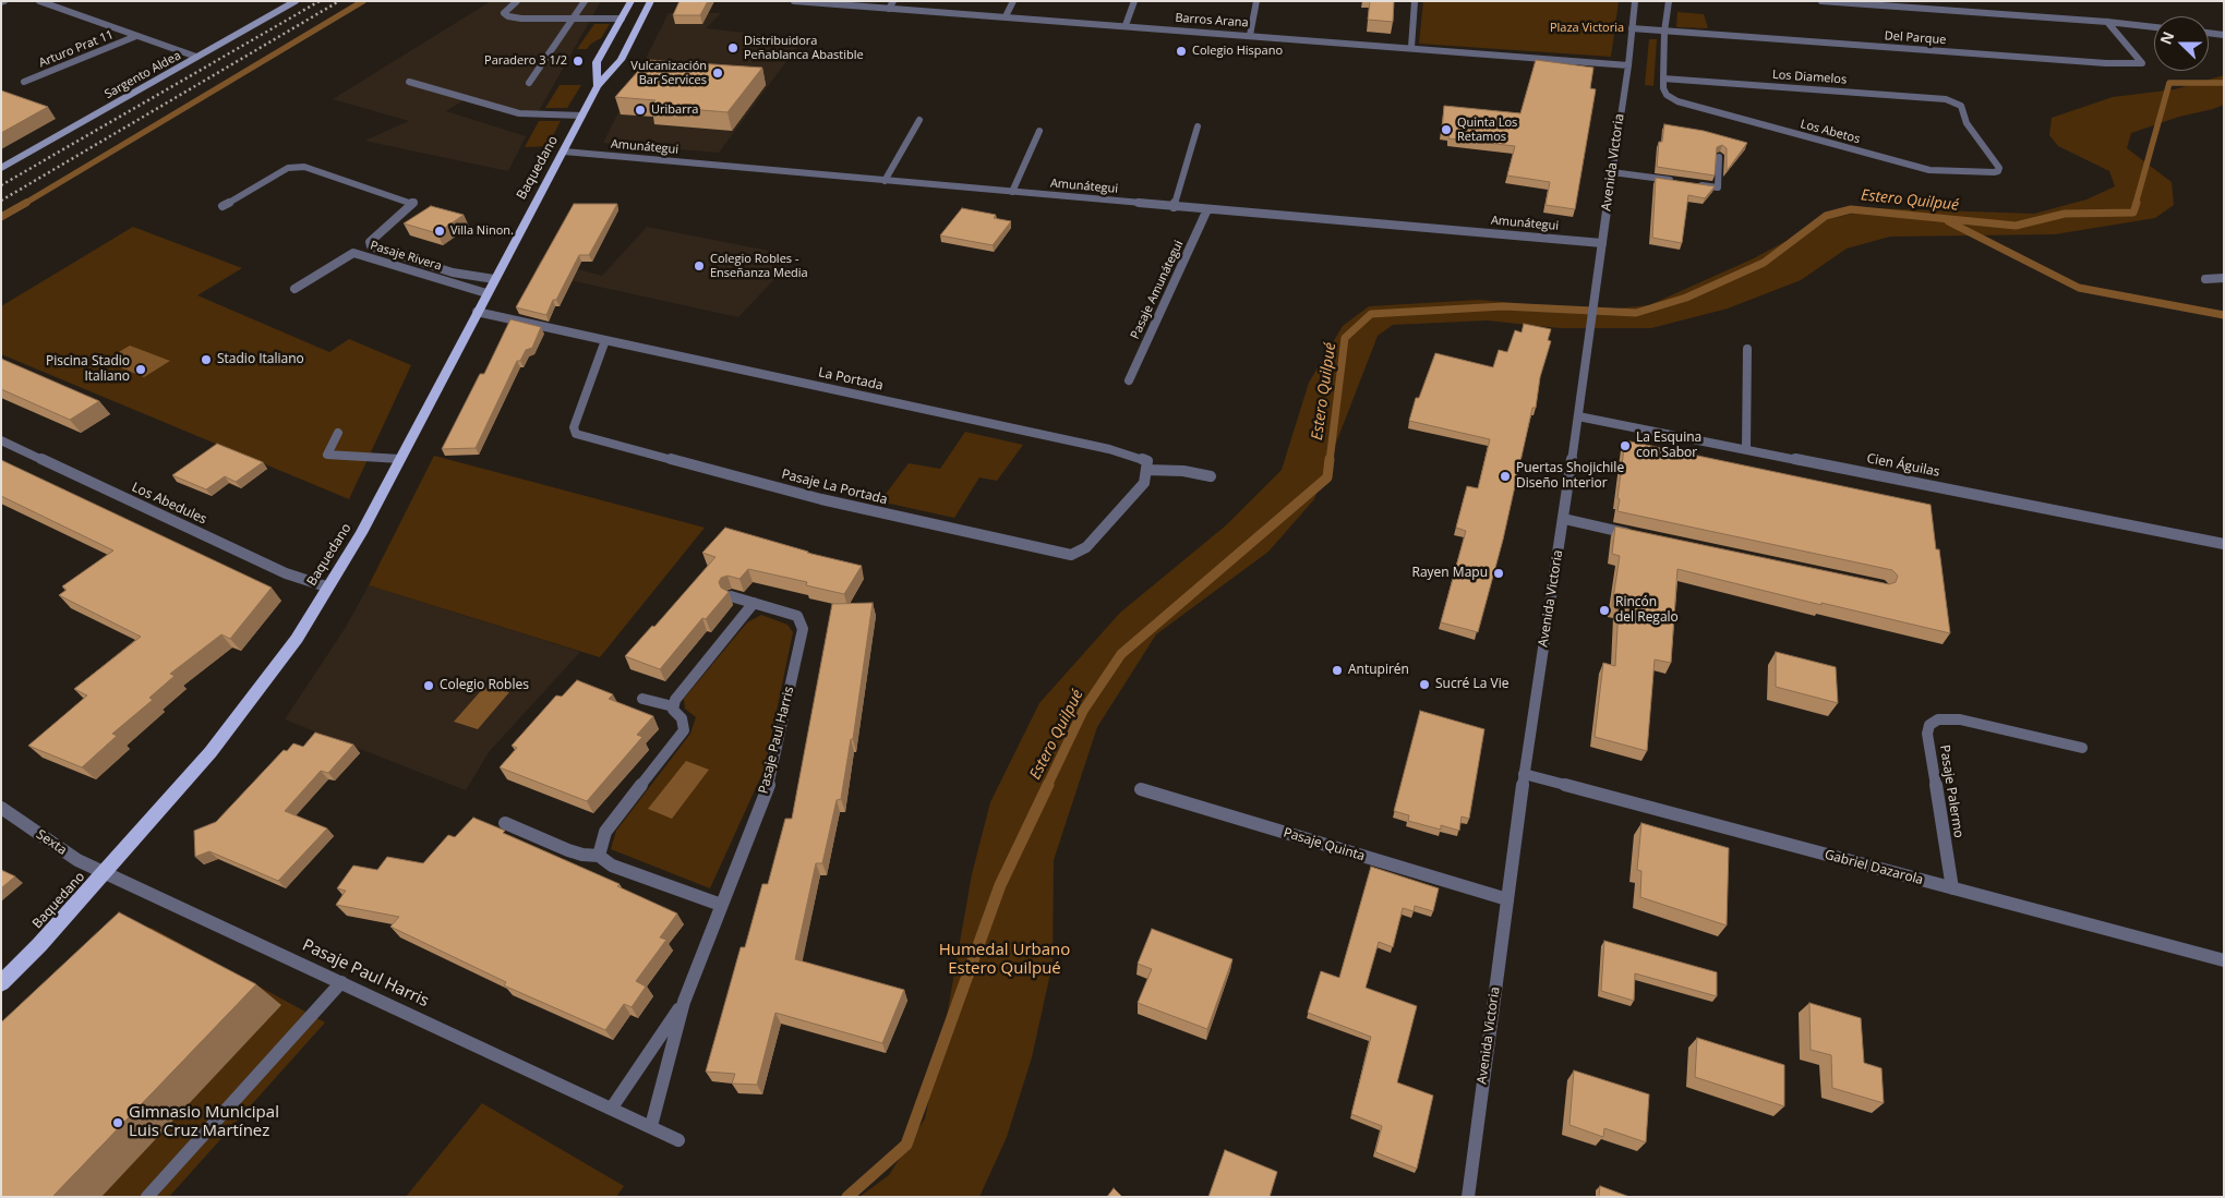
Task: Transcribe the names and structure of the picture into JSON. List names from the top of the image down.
{
  "streets": {
    "main road": ["Sargento Aldea", "Baquedano"],
    "street": [
      "Barros Arana",
      "Del Parque",
      "Arturo Prat 11",
      "Los Diamelos",
      "Los Abetos",
      "Amunátegui",
      "Avenida Victoria",
      "Pasaje Rivera",
      "Pasaje Amunátegui",
      "La Portada",
      "Cien Águilas",
      "Pasaje La Portada",
      "Los Abedules",
      "Pasaje Paul Harris",
      "Pasaje Palermo",
      "Sexta",
      "Pasaje Quinta",
      "Gabriel Dazarola"
    ]
  },
  "crossings": [
    ["Barros Arana", "Avenida Victoria"],
    ["Del Parque", "Avenida Victoria"],
    ["Los Diamelos", "Los Abetos"],
    ["Amunátegui", "Avenida Victoria"],
    ["Amunátegui", "Baquedano"],
    ["Amunátegui", "Pasaje Amunátegui"],
    ["Avenida Victoria", "Cien Águilas"],
    ["Avenida Victoria", "Pasaje Quinta"],
    ["Avenida Victoria", "Gabriel Dazarola"],
    ["Baquedano", "Pasaje Rivera"],
    ["Baquedano", "La Portada"],
    ["Baquedano", "Los Abedules"],
    ["Baquedano", "Pasaje Paul Harris"],
    ["Baquedano", "Sexta"],
    ["La Portada", "Pasaje La Portada"],
    ["Pasaje Paul Harris", "Sexta"],
    ["Pasaje Palermo", "Gabriel Dazarola"]
  ],
  "water": ["Estero Quilpué"],
  "parks": ["Plaza Victoria", "Humedal Urbano Estero Quilpué"],
  "places": [
    "Distribuidora Peñablanca Abastible",
    "Colegio Hispano",
    "Paradero 3 1/2",
    "Vulcanización Bar Services",
    "Uribarra",
    "Quinta Los Retamos",
    "Villa Ninon.",
    "Colegio Robles - Enseñanza Media",
    "Stadio Italiano",
    "Piscina Stadio Italiano",
    "La Esquina con Sabor",
    "Puertas Shojichile Diseño Interior",
    "Rayen Mapu",
    "Rincón del Regalo",
    "Antupirén",
    "Sucré La Vie",
    "Colegio Robles",
    "Gimnasio Municipal Luis Cruz Martínez"
  ],
  "north": "left"
}
